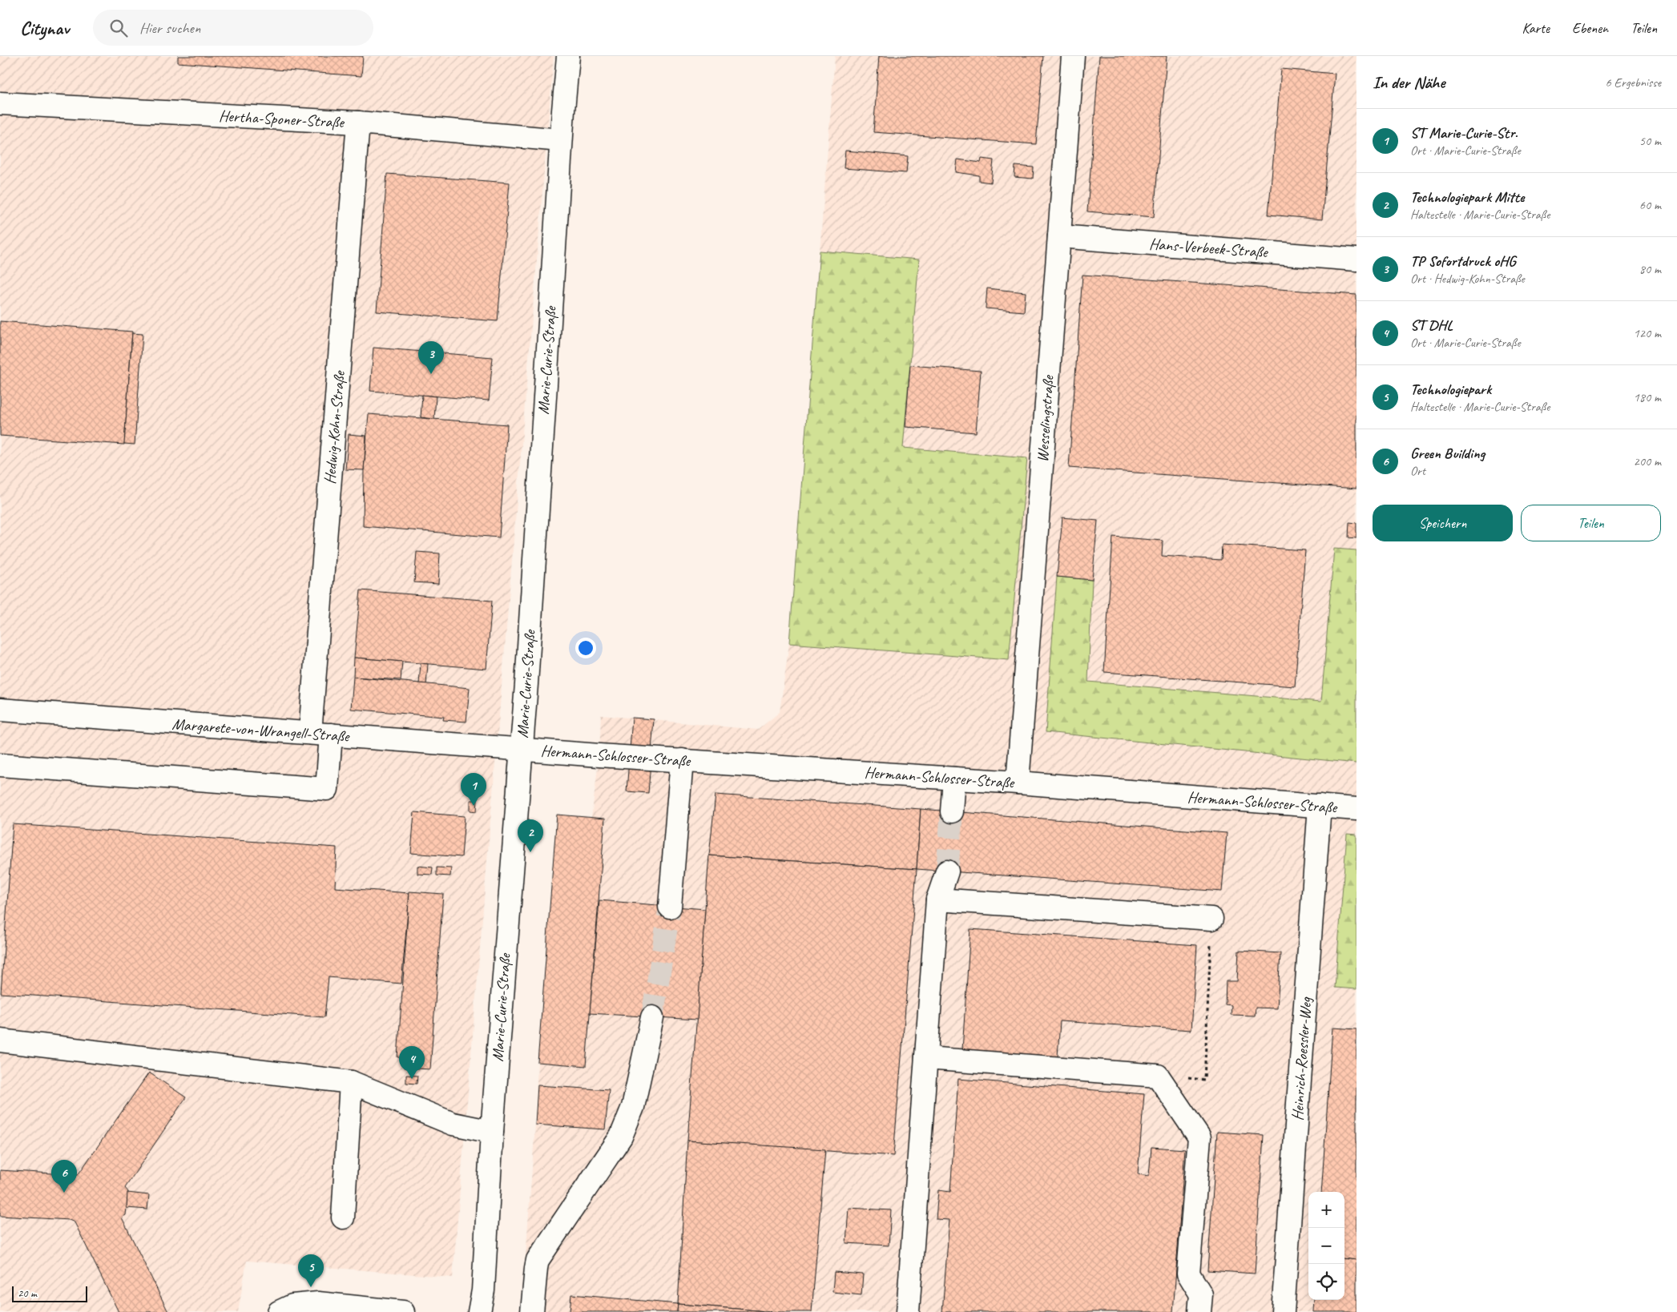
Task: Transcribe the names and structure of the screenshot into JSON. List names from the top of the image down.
{
  "streets": {
    "street": [
      "Hertha-Sponer-Straße",
      "Hans-Verbeek-Straße",
      "Marie-Curie-Straße",
      "Wesselingstraße",
      "Hedwig-Kohn-Straße",
      "Margarete-von-Wrangell-Straße",
      "Hermann-Schlosser-Straße",
      "Heinrich-Roessler-Weg"
    ]
  },
  "crossings": [
    ["Hertha-Sponer-Straße", "Marie-Curie-Straße"],
    ["Hertha-Sponer-Straße", "Hedwig-Kohn-Straße"],
    ["Hans-Verbeek-Straße", "Wesselingstraße"],
    ["Marie-Curie-Straße", "Margarete-von-Wrangell-Straße"],
    ["Marie-Curie-Straße", "Hermann-Schlosser-Straße"],
    ["Wesselingstraße", "Hermann-Schlosser-Straße"],
    ["Hedwig-Kohn-Straße", "Margarete-von-Wrangell-Straße"],
    ["Margarete-von-Wrangell-Straße", "Hermann-Schlosser-Straße"],
    ["Hermann-Schlosser-Straße", "Heinrich-Roessler-Weg"]
  ],
  "scale_bar": "20 m",
  "page": {
    "header": "Citynav",
    "search": "Hier suchen",
    "nav": ["Karte", "Ebenen", "Teilen"],
    "heading": ["In der Nähe", "6 Ergebnisse"],
    "list": [
      {
        "mark": "1",
        "name": "ST Marie-Curie-Str.",
        "note": "Ort · Marie-Curie-Straße",
        "value": "50 m"
      },
      {
        "mark": "2",
        "name": "Technologiepark Mitte",
        "note": "Haltestelle · Marie-Curie-Straße",
        "value": "60 m"
      },
      {
        "mark": "3",
        "name": "TP Sofortdruck oHG",
        "note": "Ort · Hedwig-Kohn-Straße",
        "value": "80 m"
      },
      {
        "mark": "4",
        "name": "ST DHL",
        "note": "Ort · Marie-Curie-Straße",
        "value": "120 m"
      },
      {
        "mark": "5",
        "name": "Technologiepark",
        "note": "Haltestelle · Marie-Curie-Straße",
        "value": "180 m"
      },
      {
        "mark": "6",
        "name": "Green Building",
        "note": "Ort",
        "value": "200 m"
      }
    ],
    "pins": [
      "3",
      "1",
      "2",
      "4",
      "6",
      "5"
    ],
    "buttons": ["Speichern", "Teilen"],
    "map_buttons": ["+", "−"],
    "scale": "20 m"
  }
}
